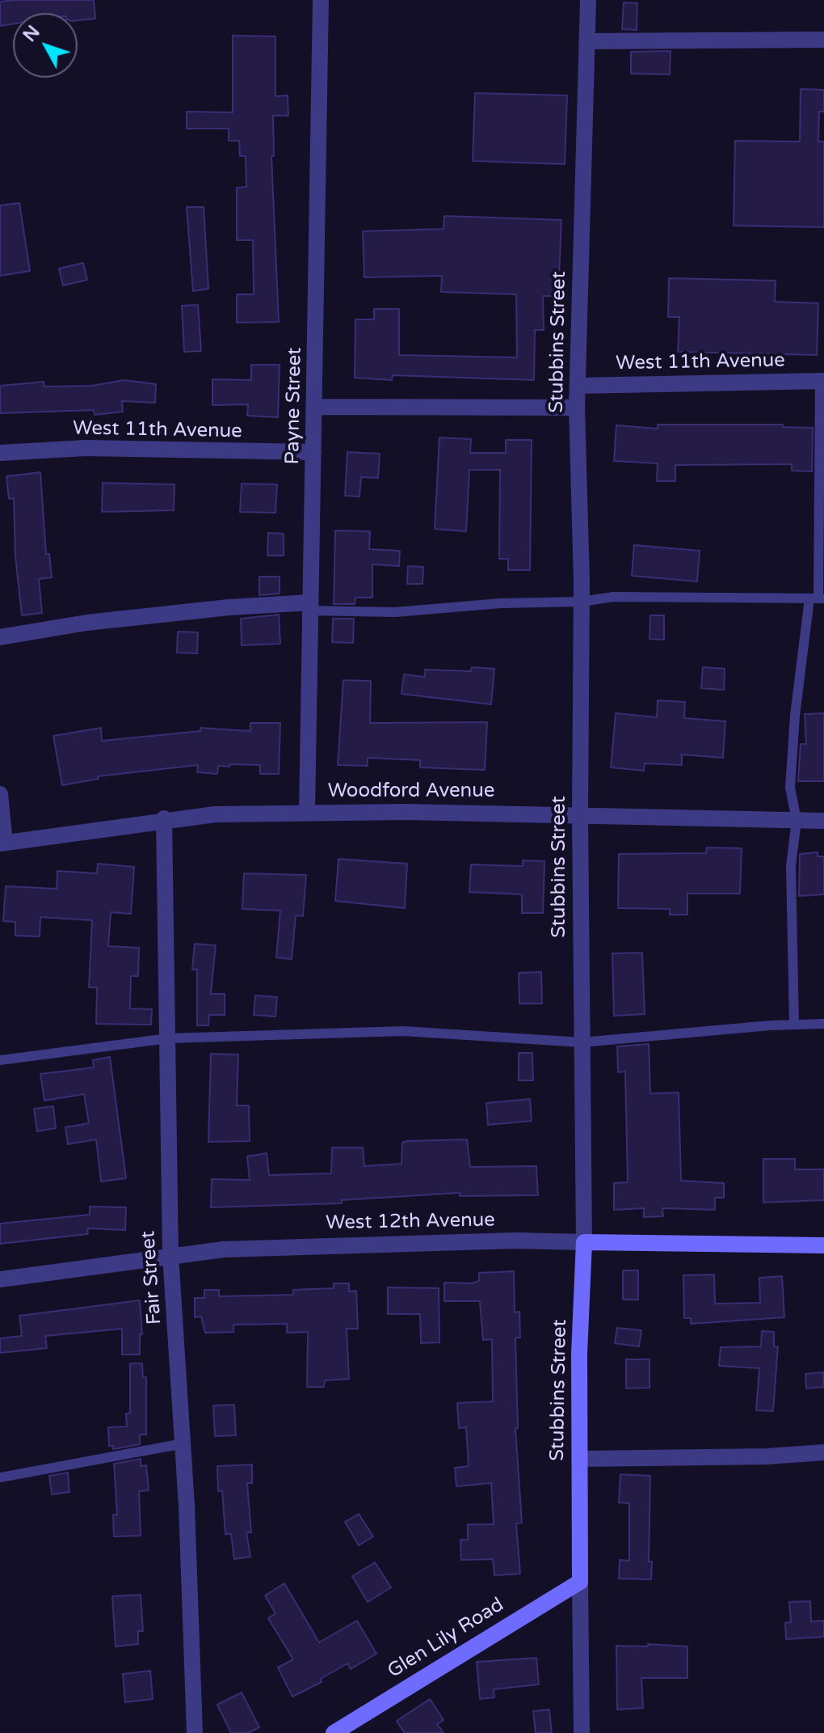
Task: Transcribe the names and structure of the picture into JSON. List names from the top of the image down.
{
  "streets": {
    "street": [
      "Stubbins Street",
      "West 11th Avenue",
      "Payne Street",
      "Woodford Avenue",
      "West 12th Avenue",
      "Fair Street",
      "Glen Lily Road"
    ]
  },
  "crossings": [
    ["Stubbins Street", "West 11th Avenue"],
    ["Stubbins Street", "Woodford Avenue"],
    ["Stubbins Street", "West 12th Avenue"],
    ["Stubbins Street", "Glen Lily Road"],
    ["West 11th Avenue", "Payne Street"],
    ["Payne Street", "Woodford Avenue"],
    ["Woodford Avenue", "Fair Street"],
    ["West 12th Avenue", "Fair Street"]
  ],
  "north": "top left"
}
